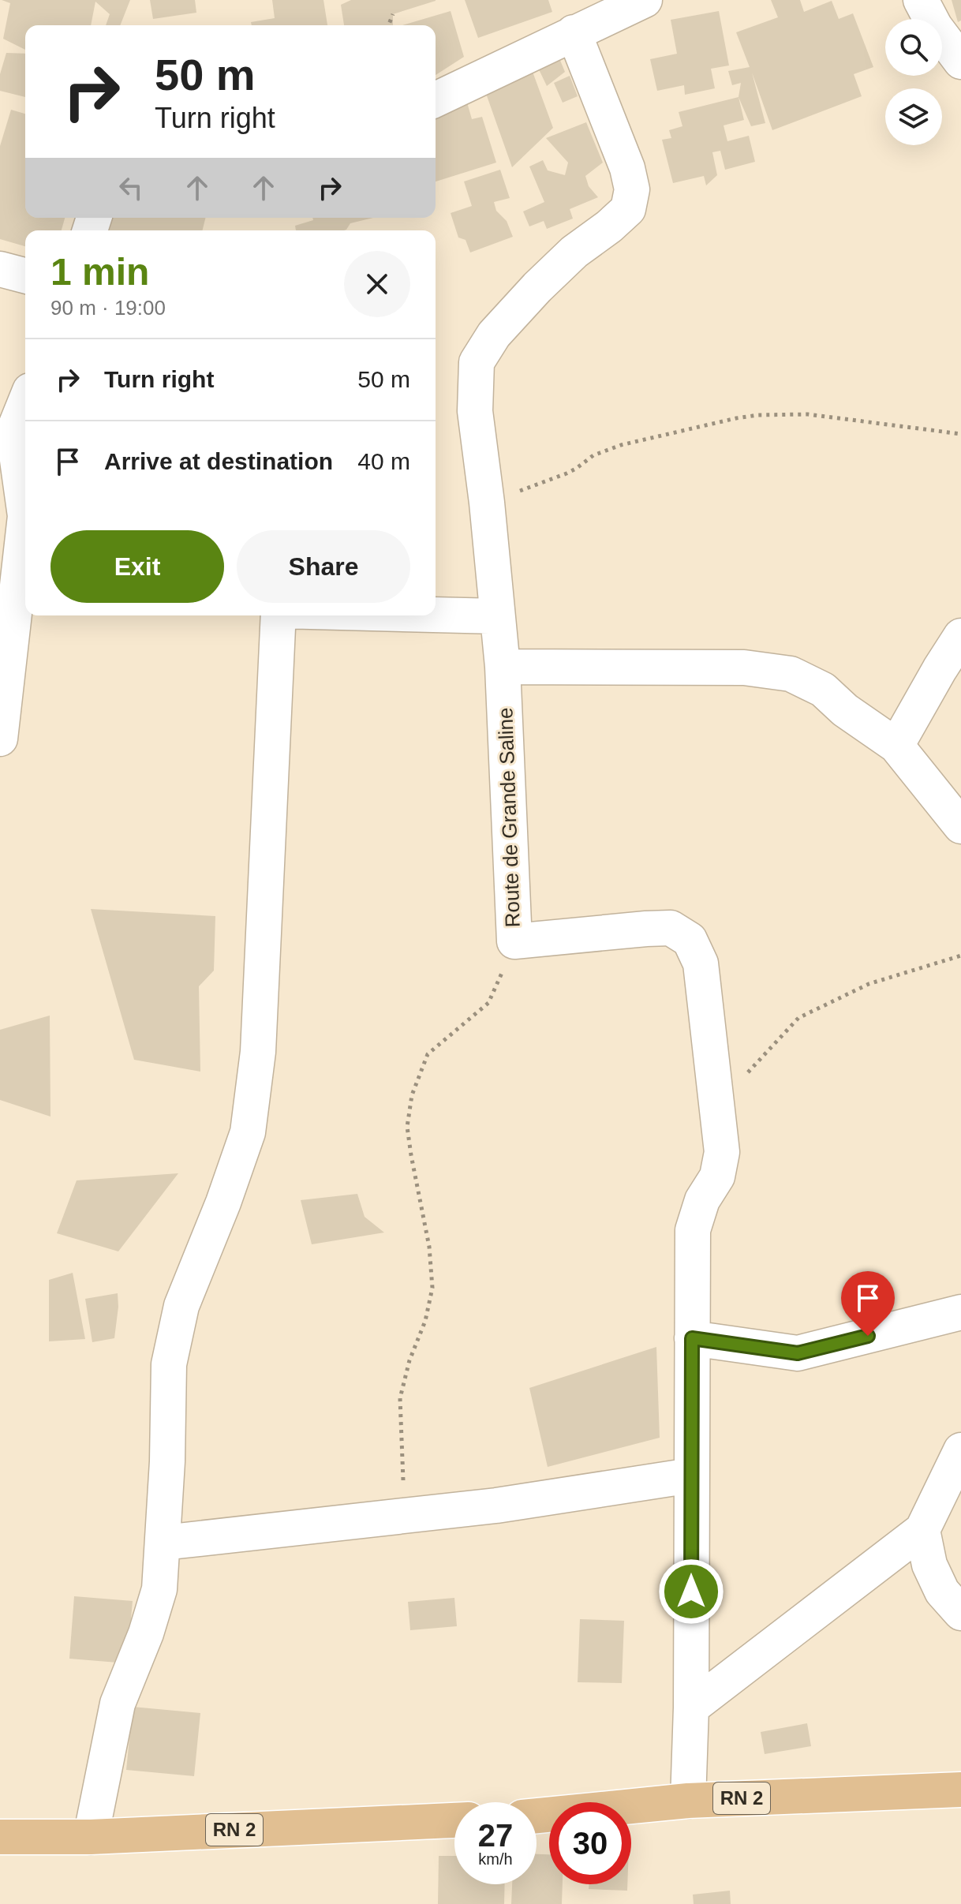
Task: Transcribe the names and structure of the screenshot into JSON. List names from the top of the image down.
{
  "streets": {
    "main road": ["RN 2"],
    "street": ["Route de Grande Saline"]
  },
  "crossings": [
    ["Route de Grande Saline", "RN 2"]
  ],
  "page": {
    "turn": ["50 m", "Turn right"],
    "heading": ["1 min", "90 m · 19:00"],
    "list": [
      {
        "name": "Turn right",
        "value": "50 m"
      },
      {
        "name": "Arrive at destination",
        "value": "40 m"
      }
    ],
    "buttons": ["Exit", "Share"],
    "speed": "27 km/h",
    "limit": "30"
  }
}
